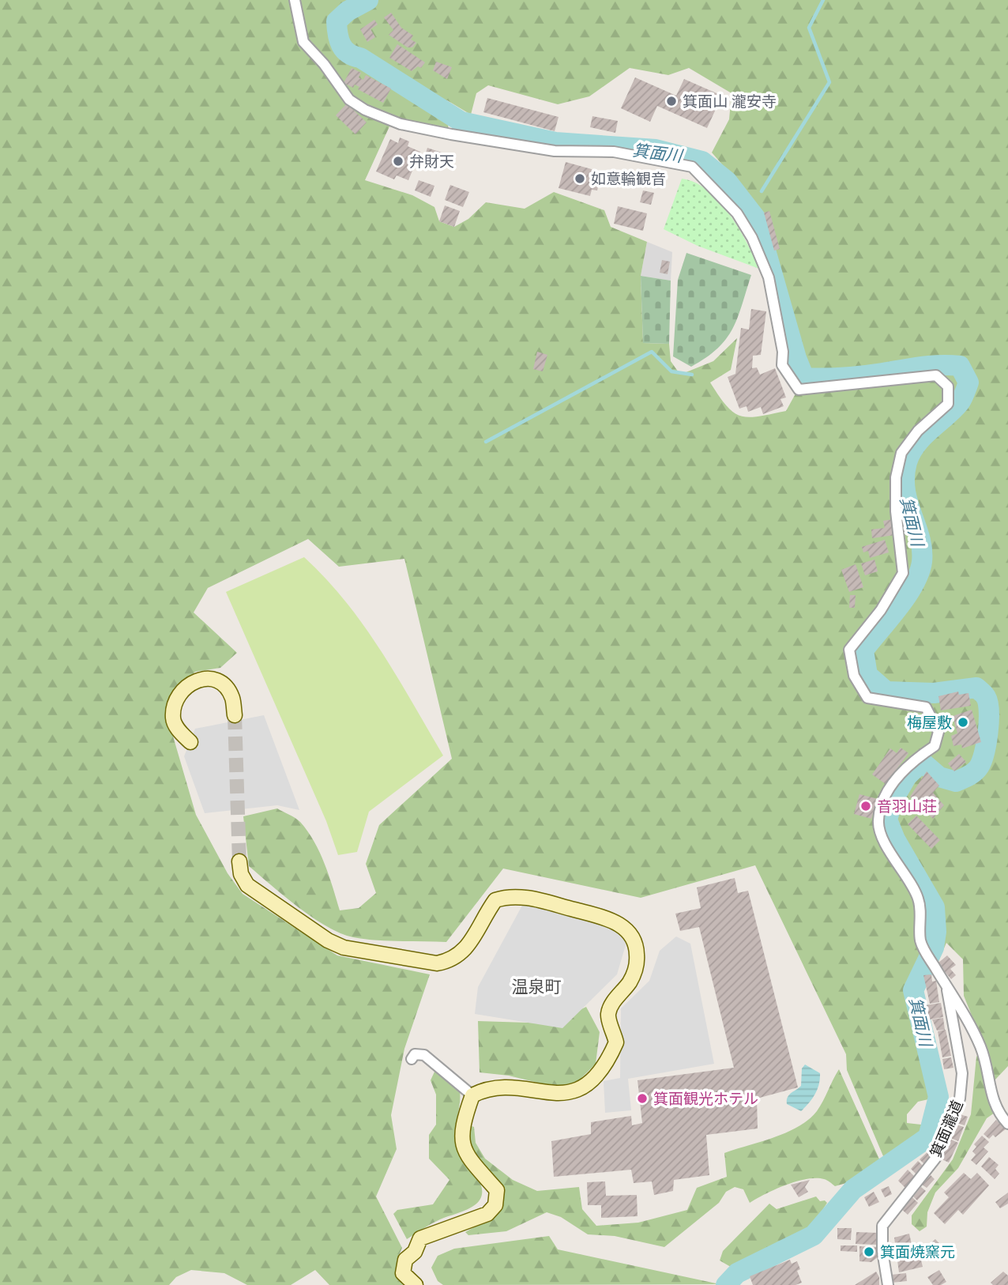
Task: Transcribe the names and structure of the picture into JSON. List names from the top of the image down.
{
  "streets": {
    "street": ["箕面瀧道"]
  },
  "districts": ["温泉町"],
  "water": ["箕面川"],
  "places": [
    "箕面山 瀧安寺",
    "弁財天",
    "如意輪観音",
    "梅屋敷",
    "音羽山荘",
    "箕面観光ホテル",
    "箕面焼窯元"
  ]
}
